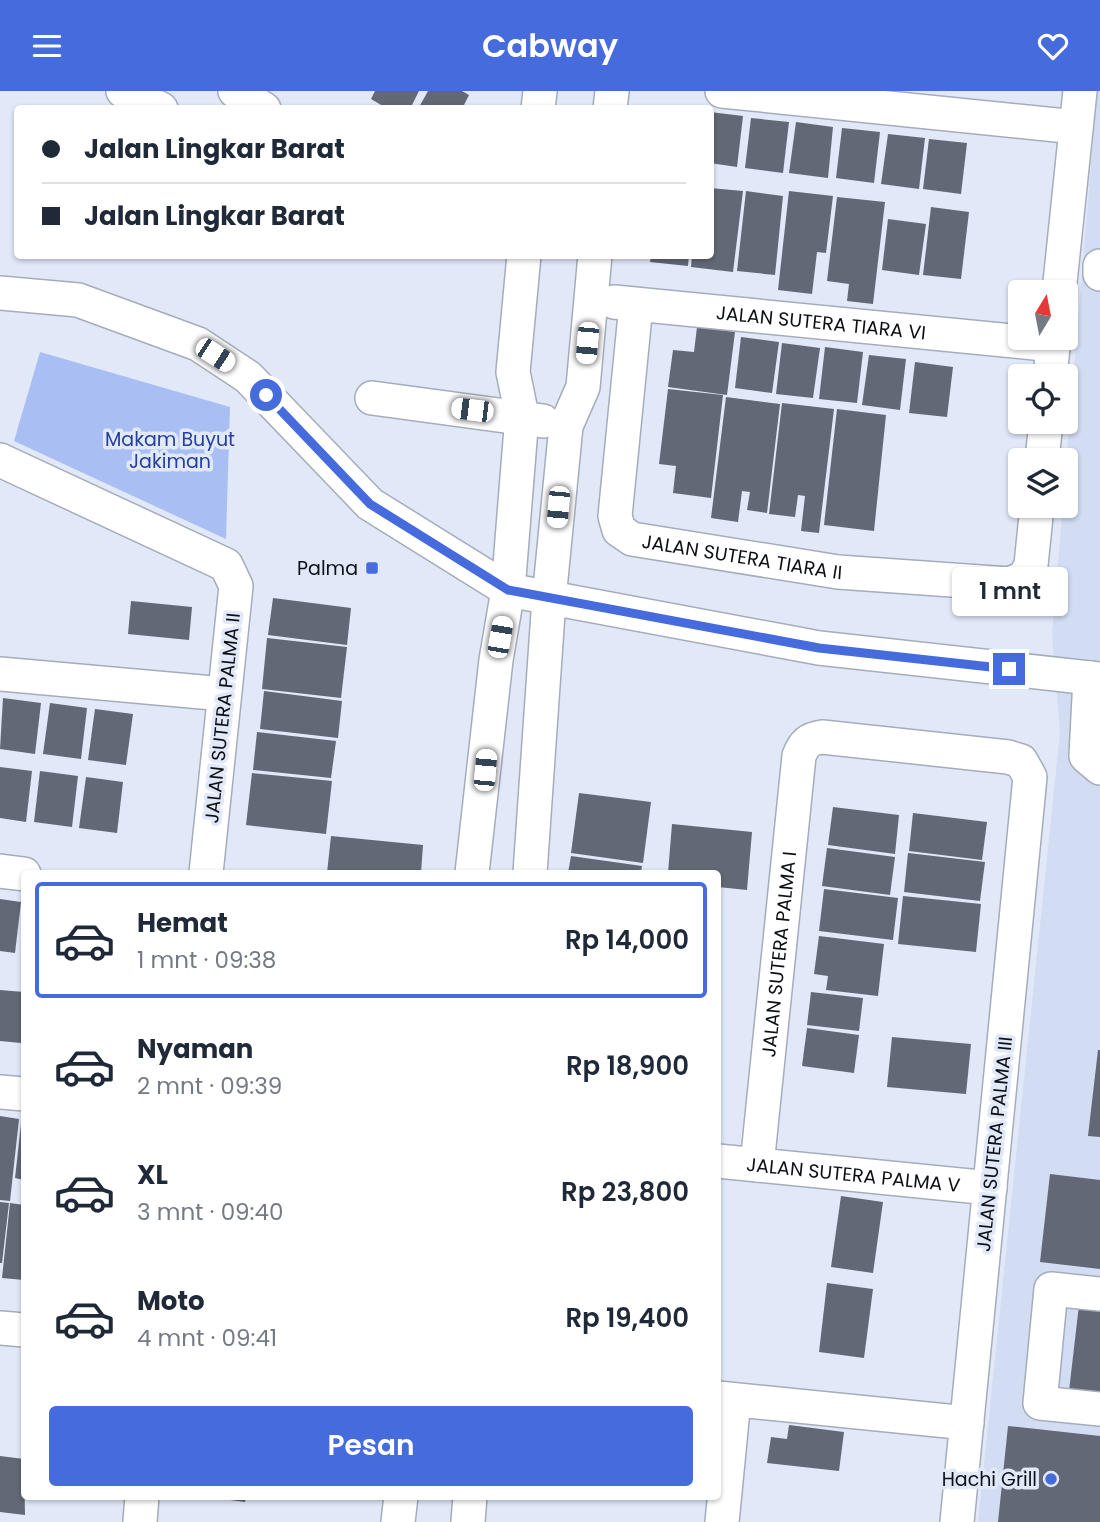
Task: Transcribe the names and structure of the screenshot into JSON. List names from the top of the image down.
{
  "streets": {
    "street": [
      "JALAN SUTERA TIARA VI",
      "JALAN SUTERA TIARA II",
      "JALAN SUTERA PALMA II",
      "JALAN SUTERA PALMA I",
      "JALAN SUTERA PALMA III",
      "JALAN SUTERA PALMA V"
    ]
  },
  "crossings": [
    ["JALAN SUTERA TIARA VI", "JALAN SUTERA TIARA II"],
    ["JALAN SUTERA PALMA I", "JALAN SUTERA PALMA III"],
    ["JALAN SUTERA PALMA I", "JALAN SUTERA PALMA V"],
    ["JALAN SUTERA PALMA III", "JALAN SUTERA PALMA V"]
  ],
  "parks": ["Makam Buyut Jakiman"],
  "places": {
    "transit": ["Palma"],
    "other": ["Hachi Grill"]
  },
  "north": "top",
  "page": {
    "header": "Cabway",
    "banner": ["Jalan Lingkar Barat", "Jalan Lingkar Barat"],
    "bubble": "1 mnt",
    "list": [
      {
        "name": "Hemat",
        "note": "1 mnt · 09:38",
        "value": "Rp 14,000"
      },
      {
        "name": "Nyaman",
        "note": "2 mnt · 09:39",
        "value": "Rp 18,900"
      },
      {
        "name": "XL",
        "note": "3 mnt · 09:40",
        "value": "Rp 23,800"
      },
      {
        "name": "Moto",
        "note": "4 mnt · 09:41",
        "value": "Rp 19,400"
      }
    ],
    "buttons": "Pesan"
  }
}
